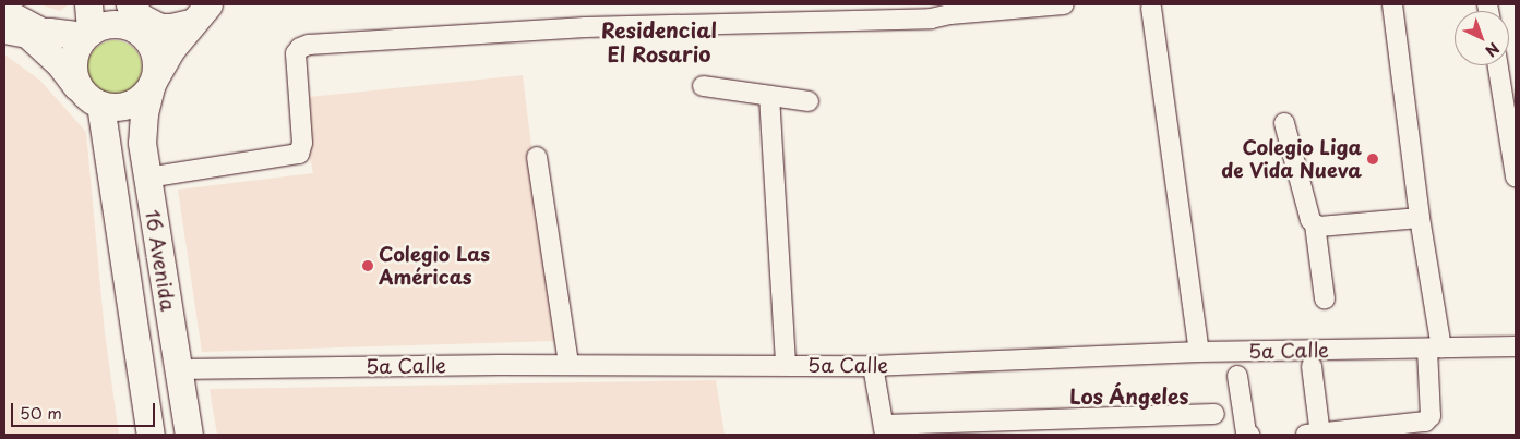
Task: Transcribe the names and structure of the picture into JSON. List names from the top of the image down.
{
  "streets": {
    "main road": ["16 Avenida"],
    "street": ["5a Calle"]
  },
  "crossings": [
    ["16 Avenida", "5a Calle"]
  ],
  "districts": ["Residencial El Rosario", "Los Ángeles"],
  "places": ["Colegio Liga de Vida Nueva", "Colegio Las Américas"],
  "scale_bar": "50 m",
  "north": "bottom right"
}
